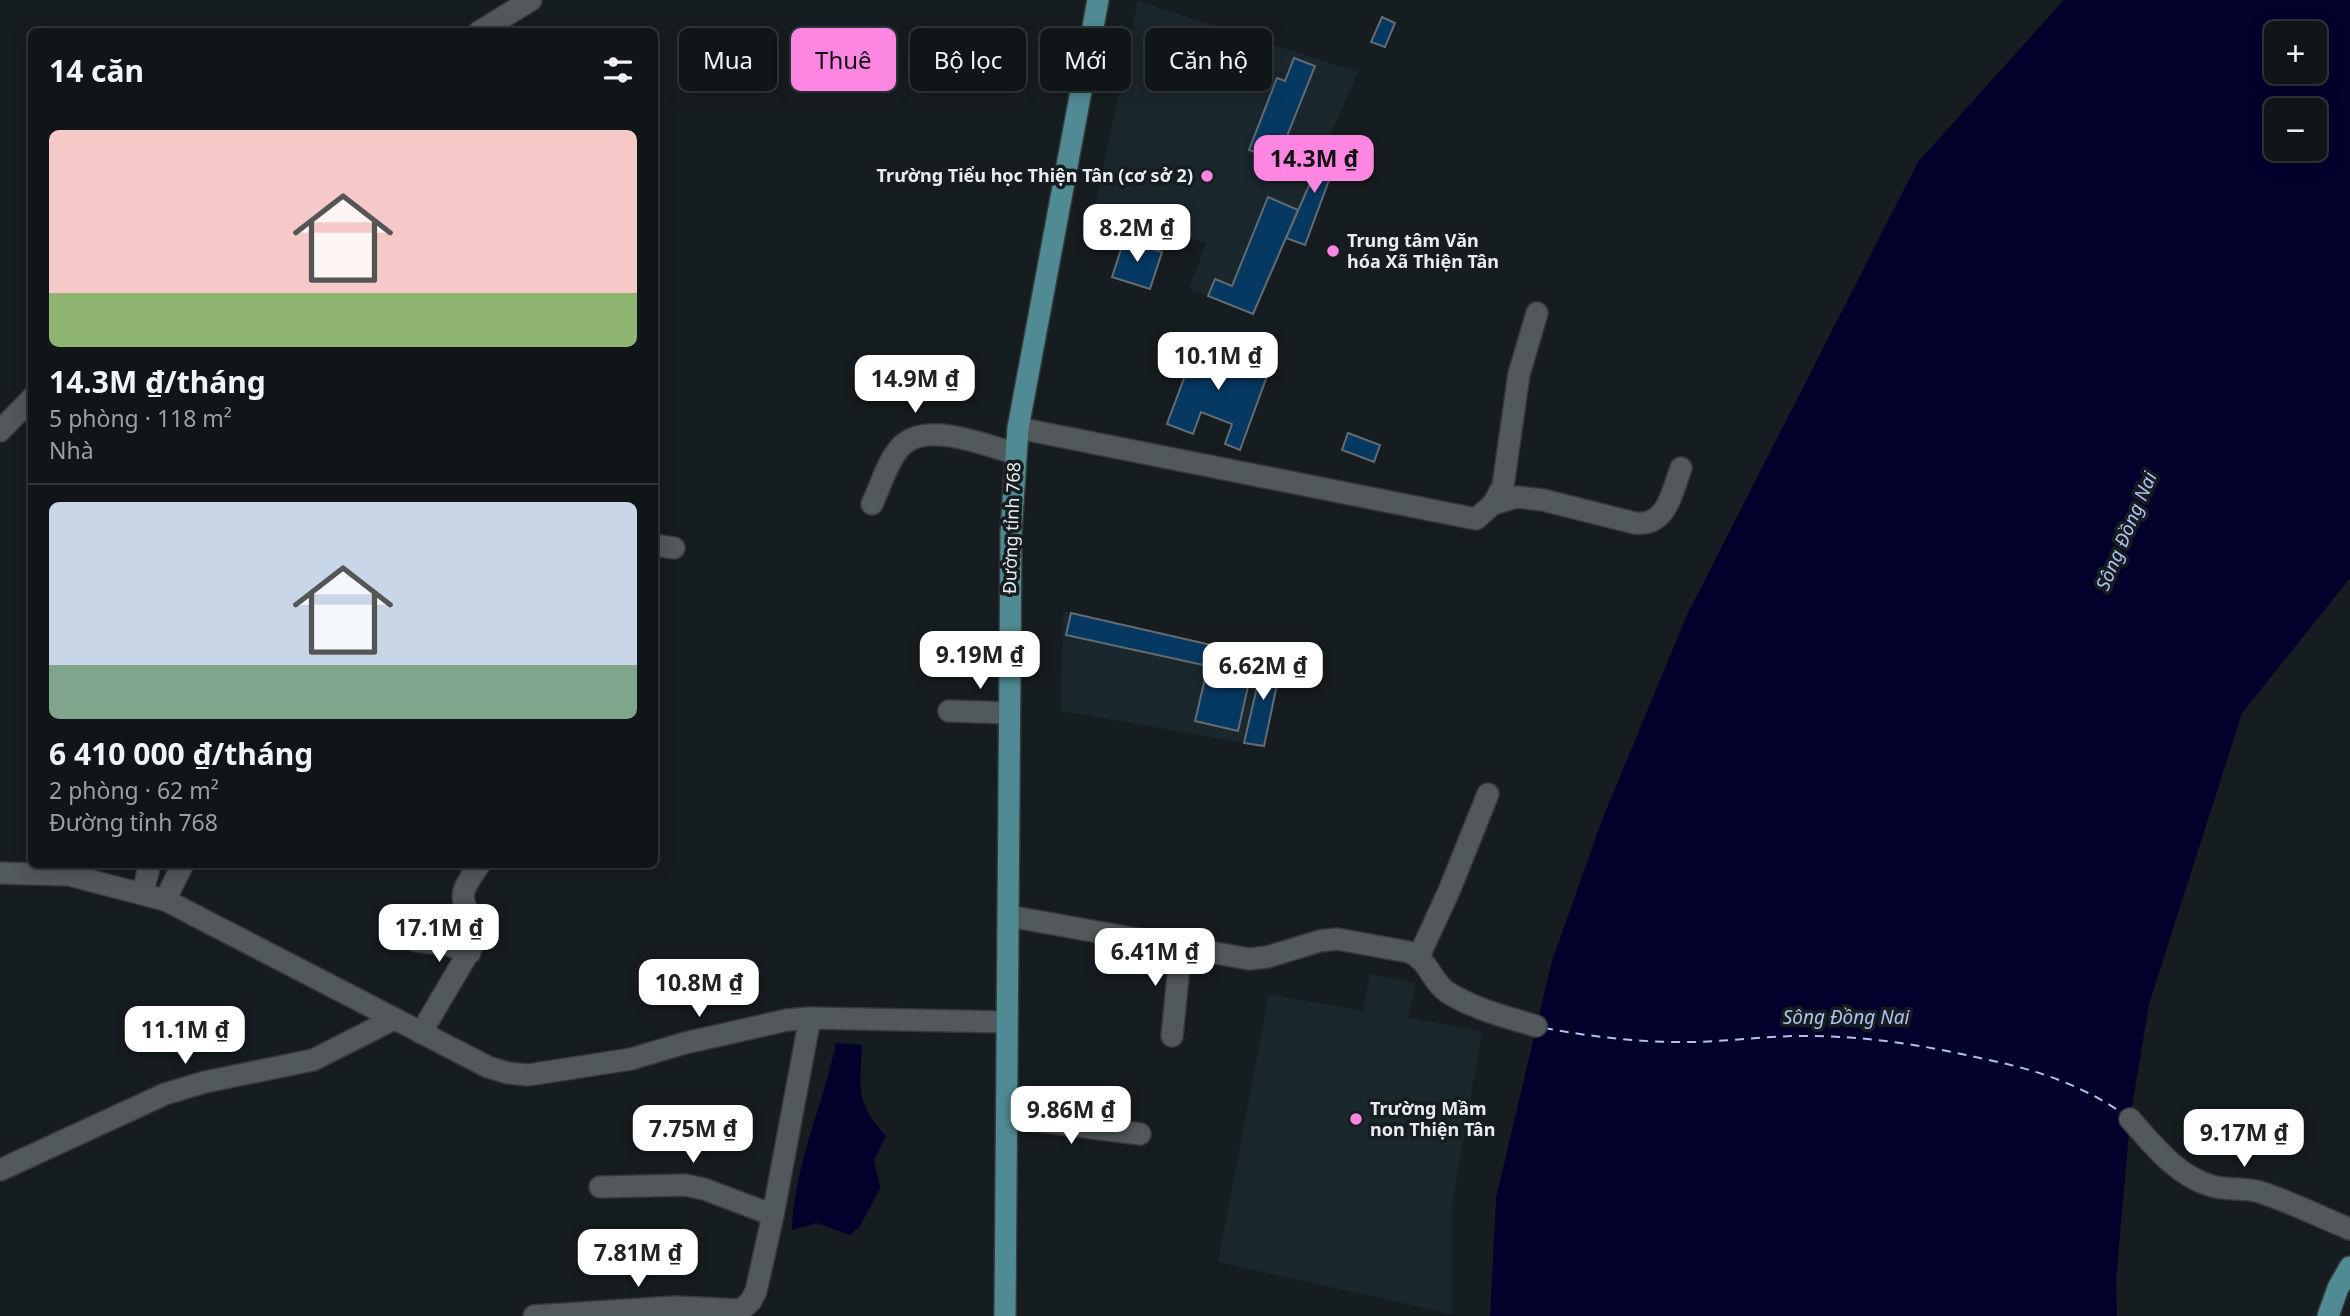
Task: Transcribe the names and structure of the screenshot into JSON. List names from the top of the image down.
{
  "streets": {
    "main road": ["Đường tỉnh 768"]
  },
  "water": ["Sông Đồng Nai"],
  "places": ["Trường Tiểu học Thiện Tân (cơ sở 2)", "Trung tâm Văn hóa Xã Thiện Tân", "Trường Mầm non Thiện Tân"],
  "page": {
    "map_buttons": ["+", "−"],
    "chip": [
      "Mua",
      "Thuê",
      "Bộ lọc",
      "Mới",
      "Căn hộ"
    ],
    "heading": "14 căn",
    "list": [
      {
        "name": "14.3M ₫/tháng",
        "note": "5 phòng · 118 m² · Nhà"
      },
      {
        "name": "6 410 000 ₫/tháng",
        "note": "2 phòng · 62 m² · Đường tỉnh 768"
      }
    ],
    "price": [
      "14.3M ₫",
      "8.2M ₫",
      "10.1M ₫",
      "14.9M ₫",
      "9.19M ₫",
      "6.62M ₫",
      "17.1M ₫",
      "6.41M ₫",
      "10.8M ₫",
      "11.1M ₫",
      "9.86M ₫",
      "7.75M ₫",
      "9.17M ₫",
      "7.81M ₫"
    ]
  }
}
